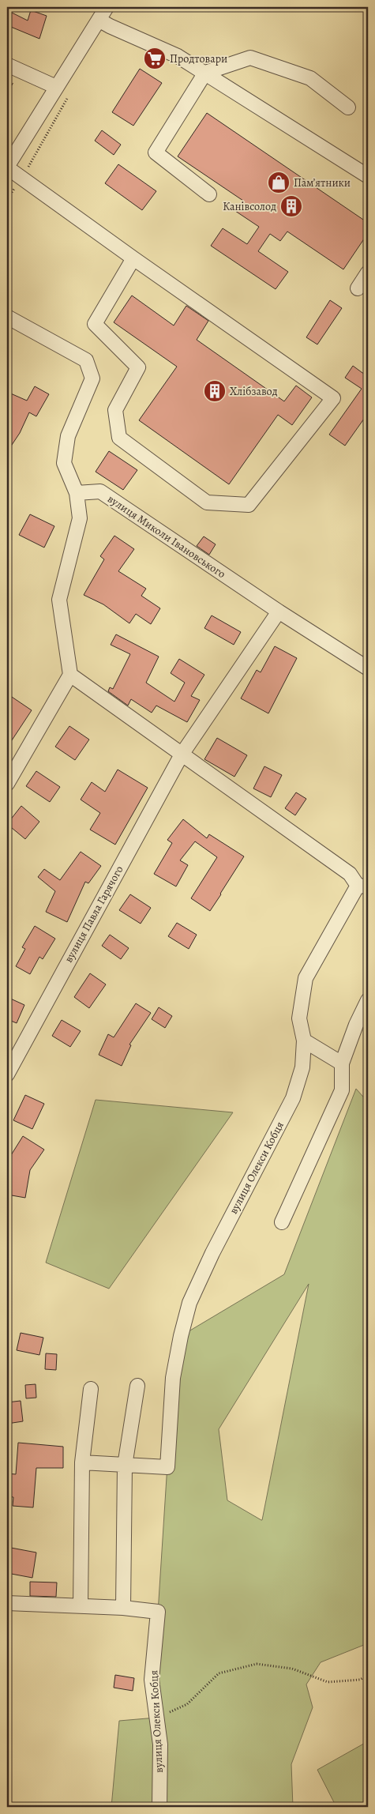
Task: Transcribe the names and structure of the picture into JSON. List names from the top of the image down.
{
  "streets": {
    "street": ["вулиця Миколи Івановського", "вулиця Павла Гарячого", "вулиця Олекси Кобця"]
  },
  "crossings": [
    ["вулиця Миколи Івановського", "вулиця Павла Гарячого"]
  ],
  "places": {
    "supermarket": ["Продтовари"],
    "shop": ["Пам’ятники"],
    "building": ["Канівсолод", "Хлібзавод"]
  }
}
